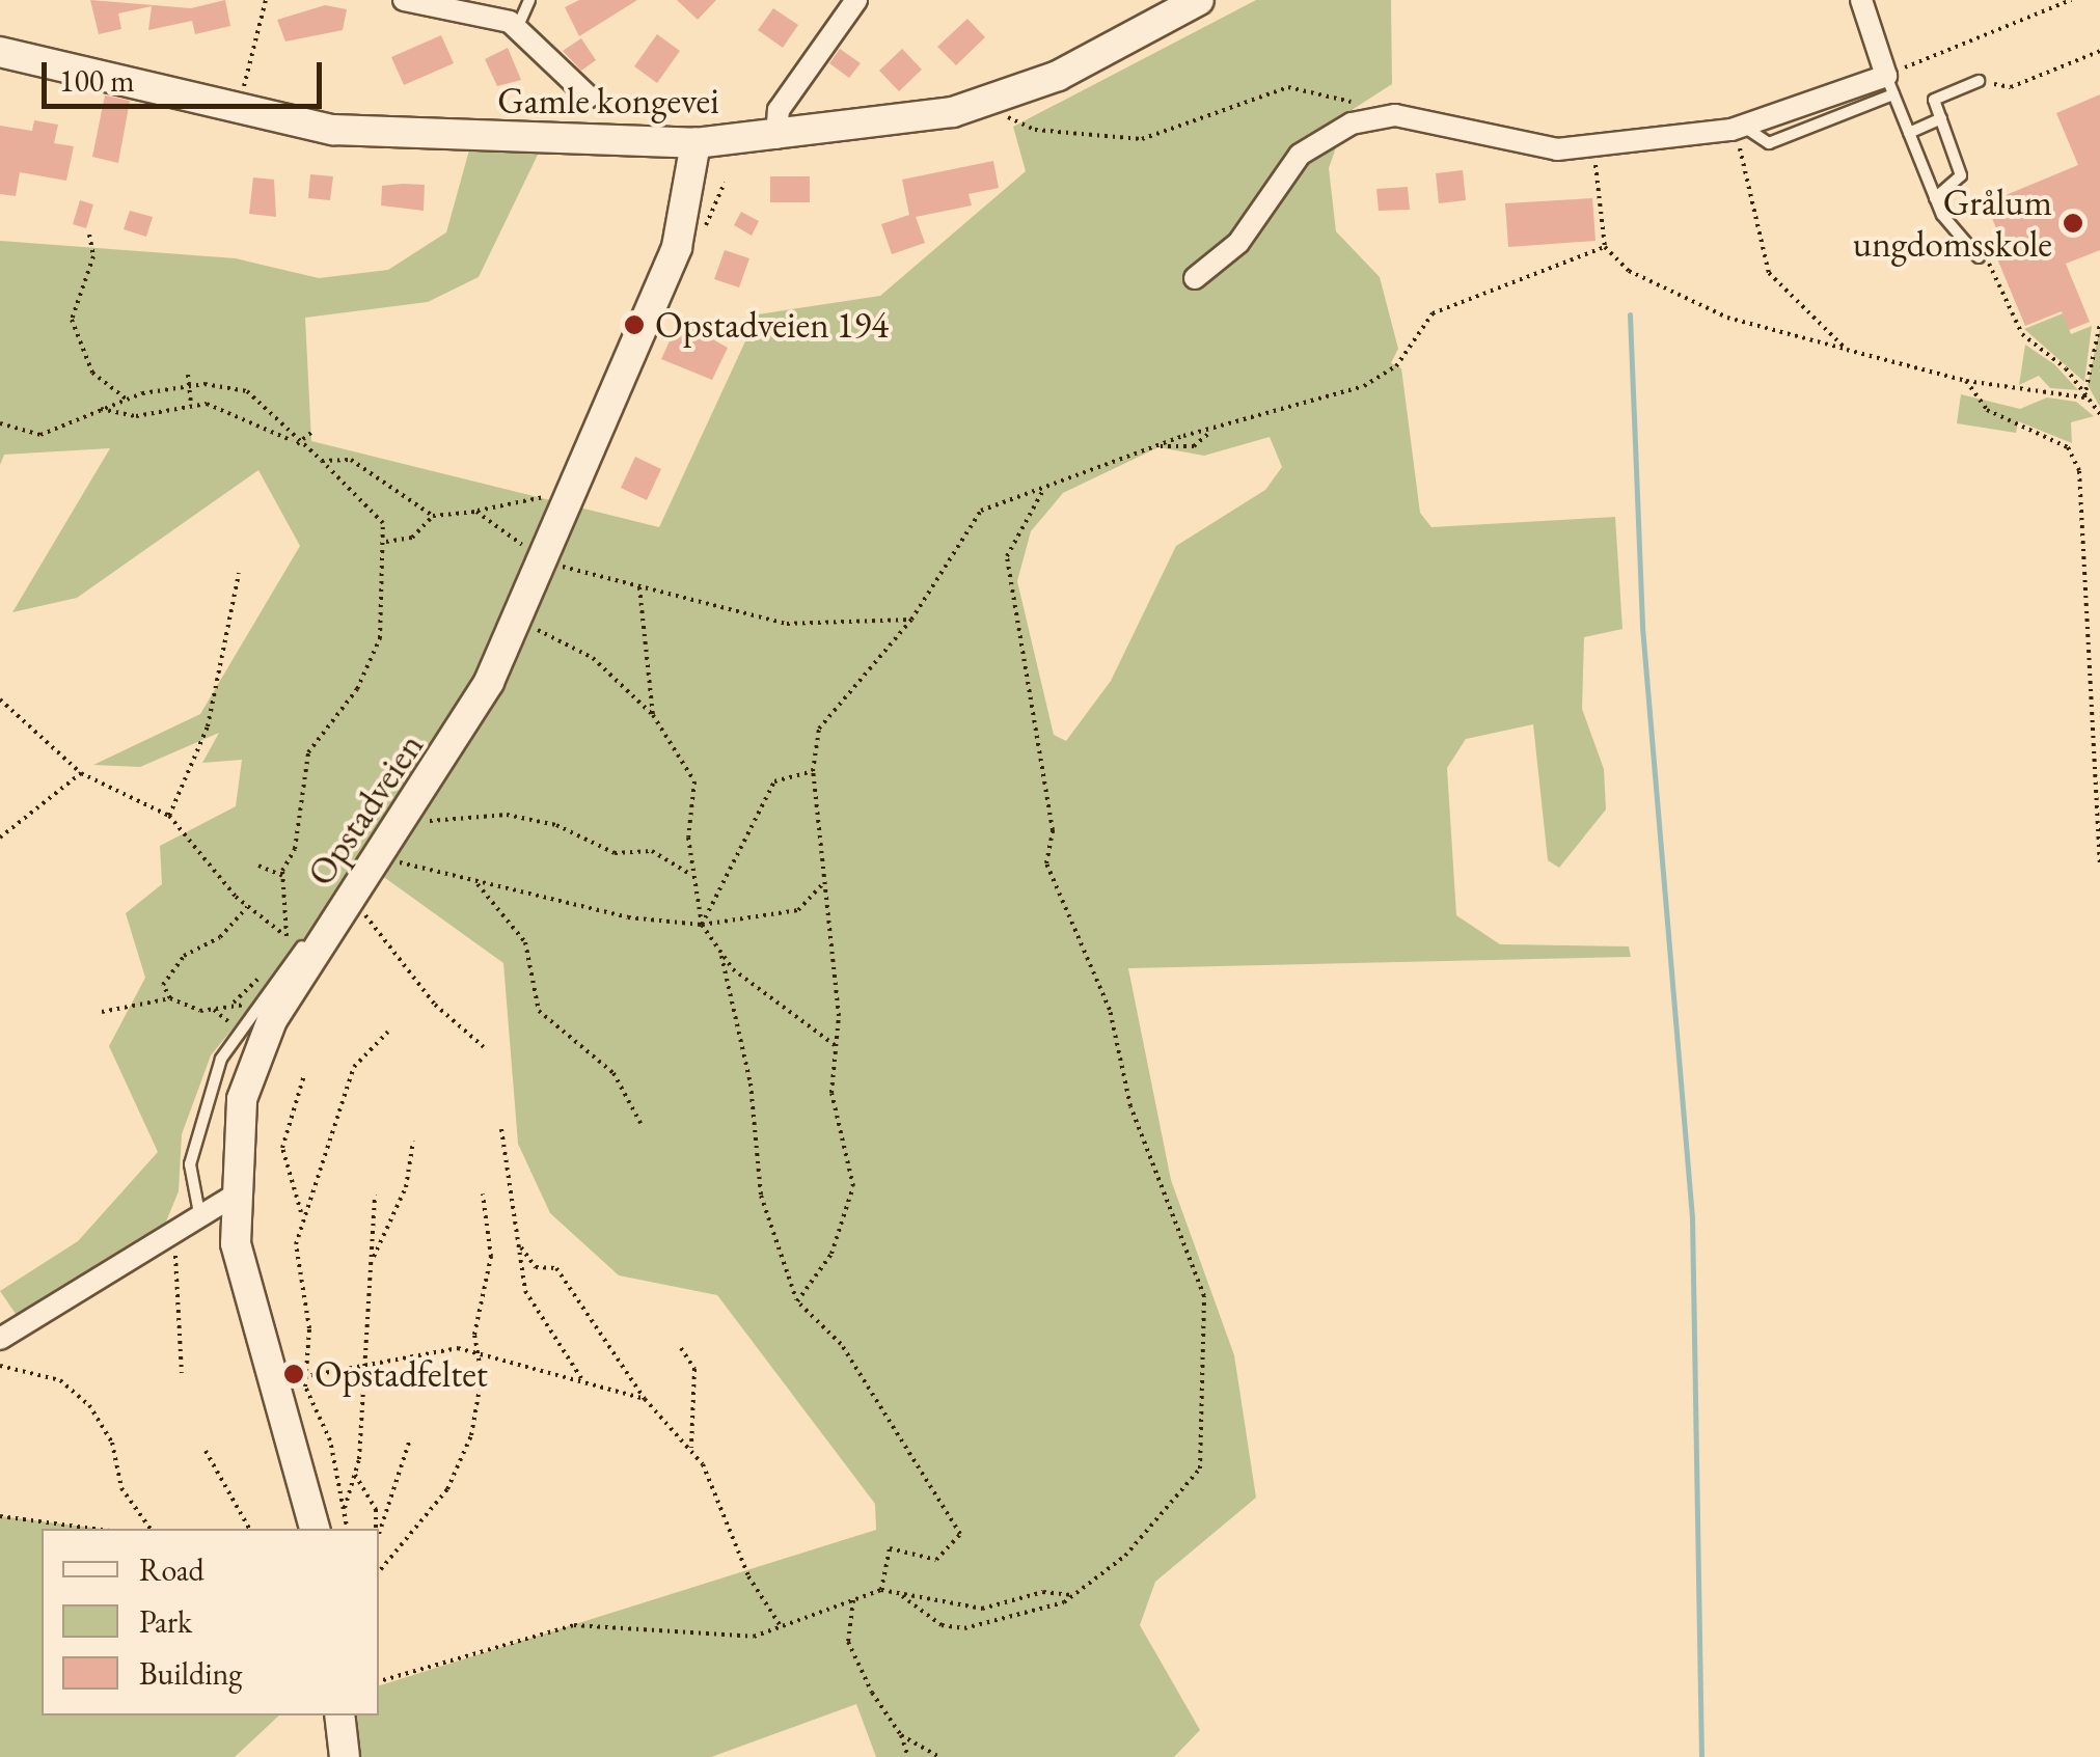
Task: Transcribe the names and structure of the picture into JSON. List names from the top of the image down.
{
  "streets": {
    "street": ["Gamle kongevei", "Opstadveien"]
  },
  "crossings": [
    ["Gamle kongevei", "Opstadveien"]
  ],
  "places": ["Grålum ungdomsskole", "Opstadveien 194", "Opstadfeltet"],
  "legend": ["Road", "Park", "Building"],
  "scale_bar": "100 m"
}
